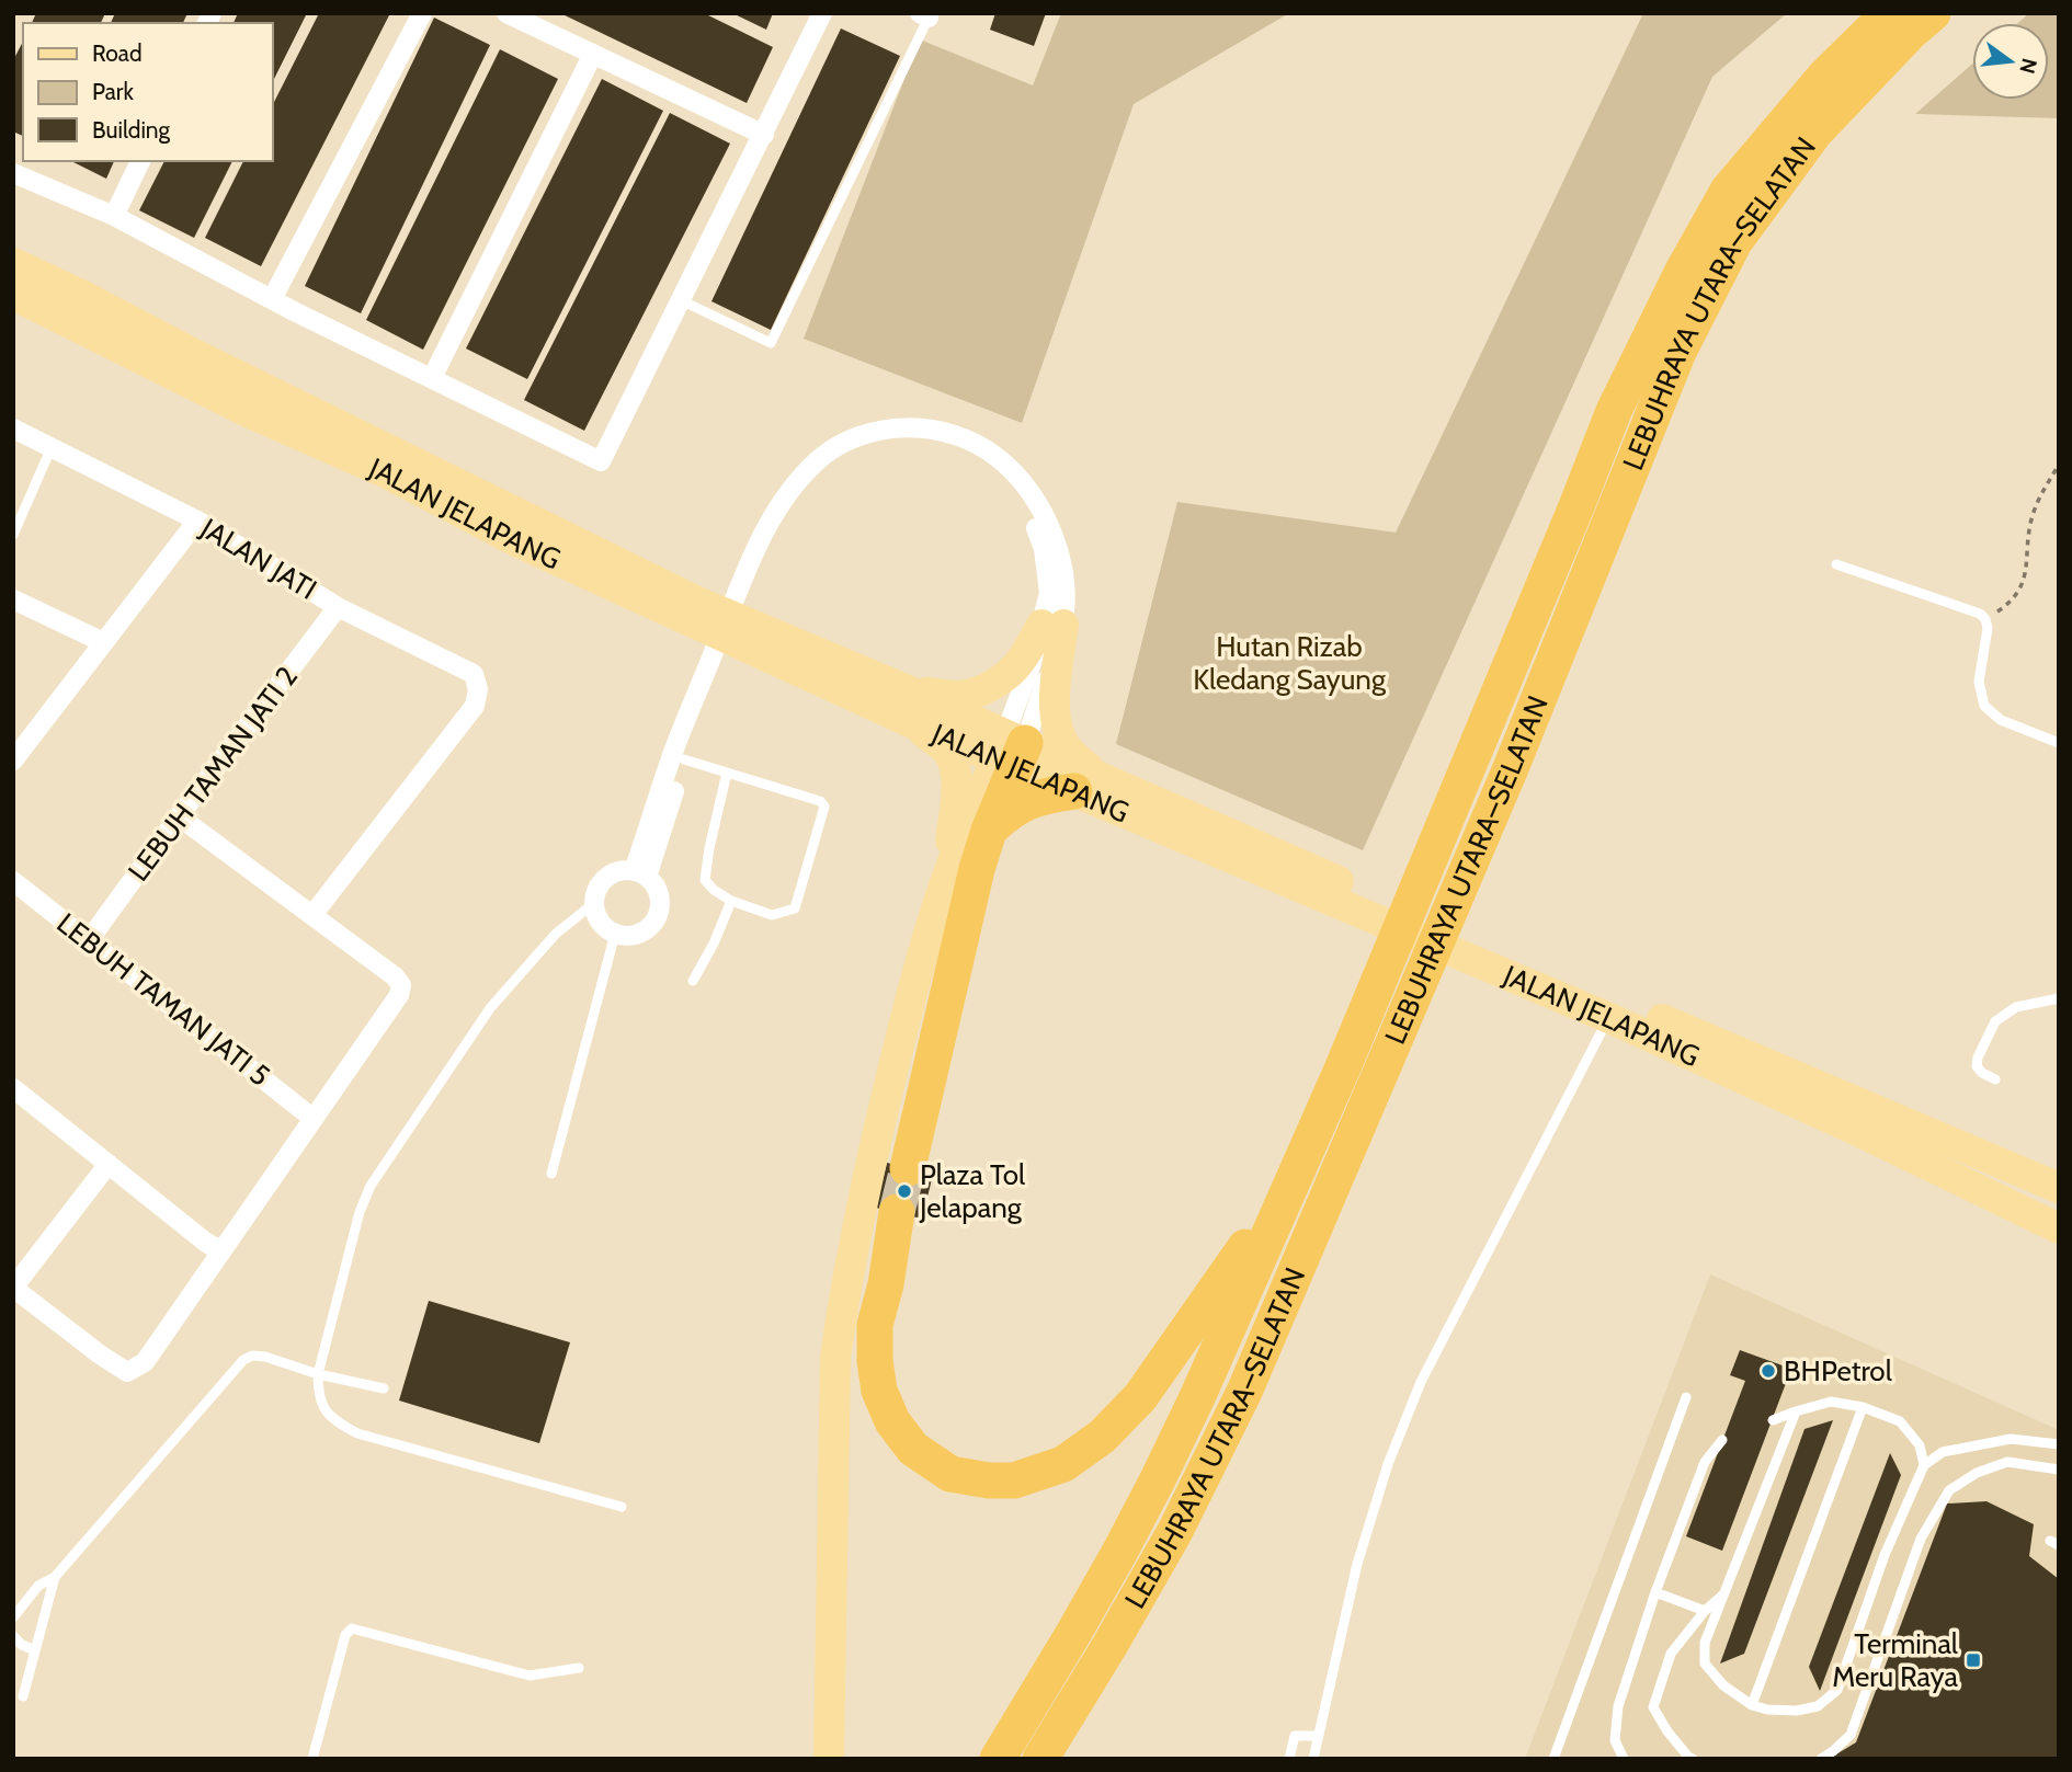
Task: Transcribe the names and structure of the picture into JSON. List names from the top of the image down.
{
  "streets": {
    "highway": ["LEBUHRAYA UTARA–SELATAN"],
    "main road": ["JALAN JELAPANG"],
    "street": ["JALAN JATI", "LEBUH TAMAN JATI 2", "LEBUH TAMAN JATI 5"]
  },
  "crossings": [
    ["JALAN JATI", "LEBUH TAMAN JATI 2"],
    ["LEBUH TAMAN JATI 2", "LEBUH TAMAN JATI 5"]
  ],
  "parks": ["Hutan Rizab Kledang Sayung"],
  "places": {
    "other": ["Plaza Tol Jelapang", "BHPetrol"],
    "transit": ["Terminal Meru Raya"]
  },
  "legend": ["Road", "Park", "Building"],
  "north": "right"
}
